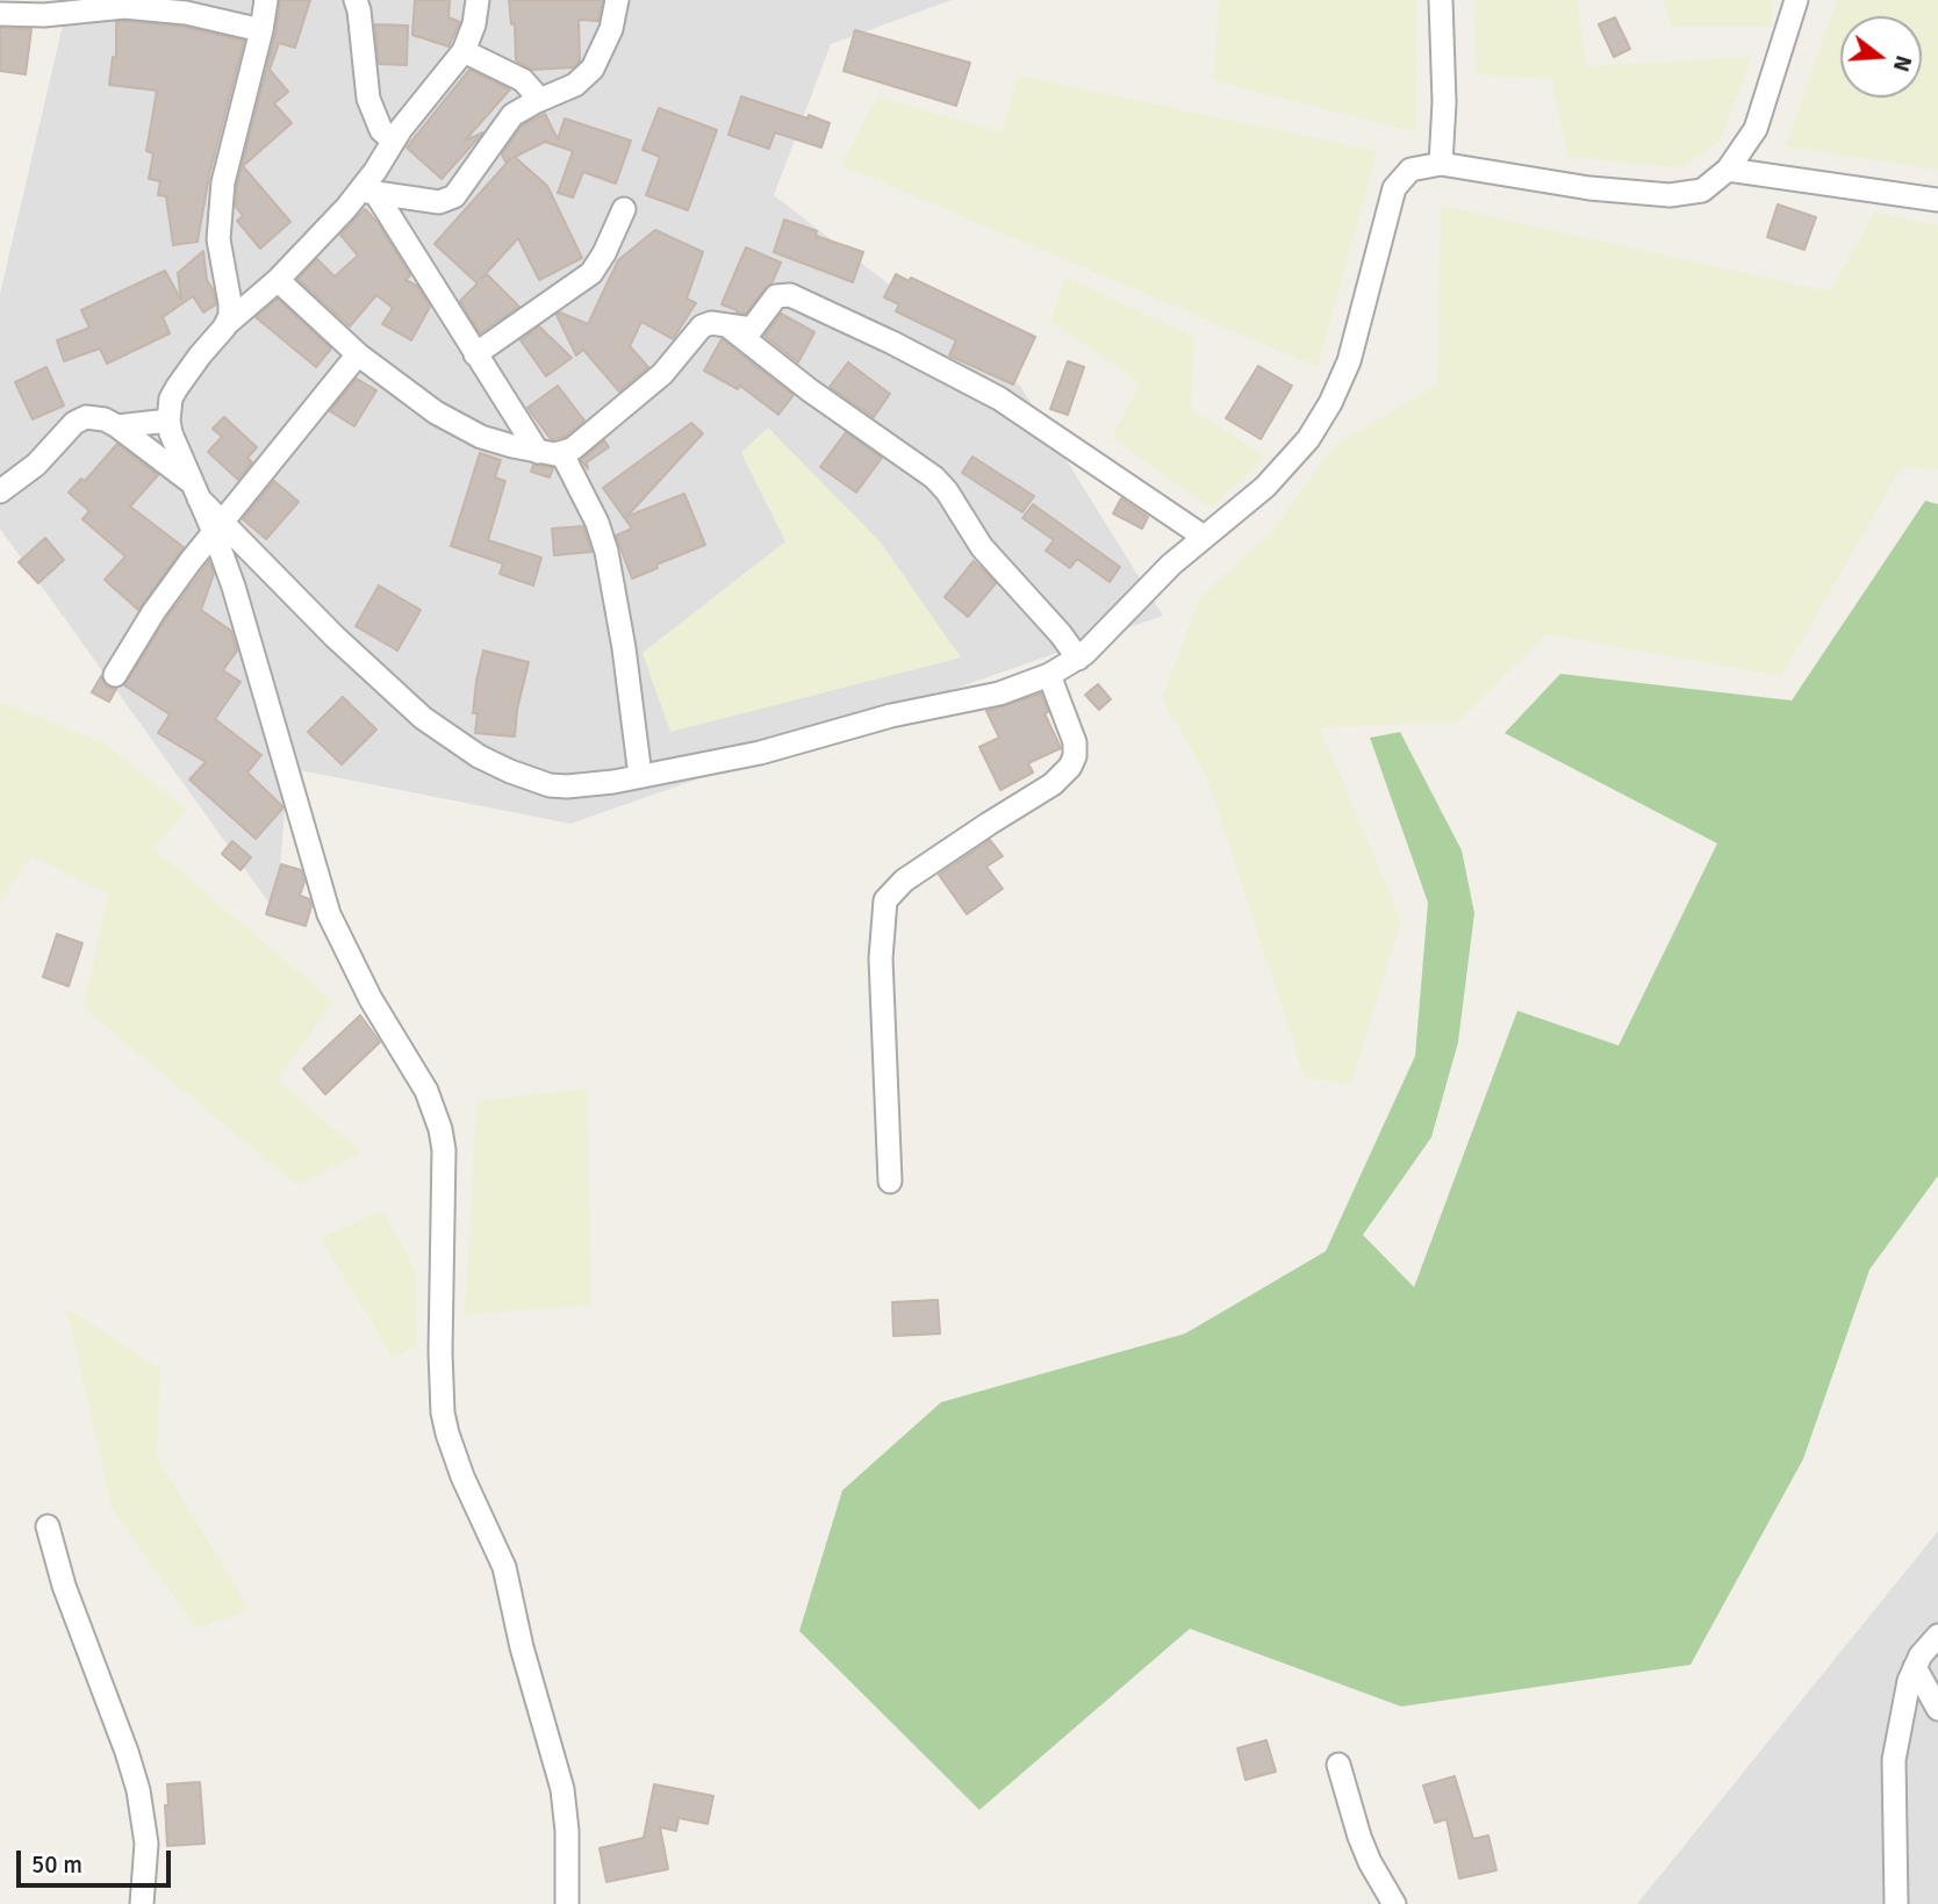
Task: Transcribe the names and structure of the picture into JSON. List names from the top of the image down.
{
  "scale_bar": "50 m",
  "north": "right"
}
